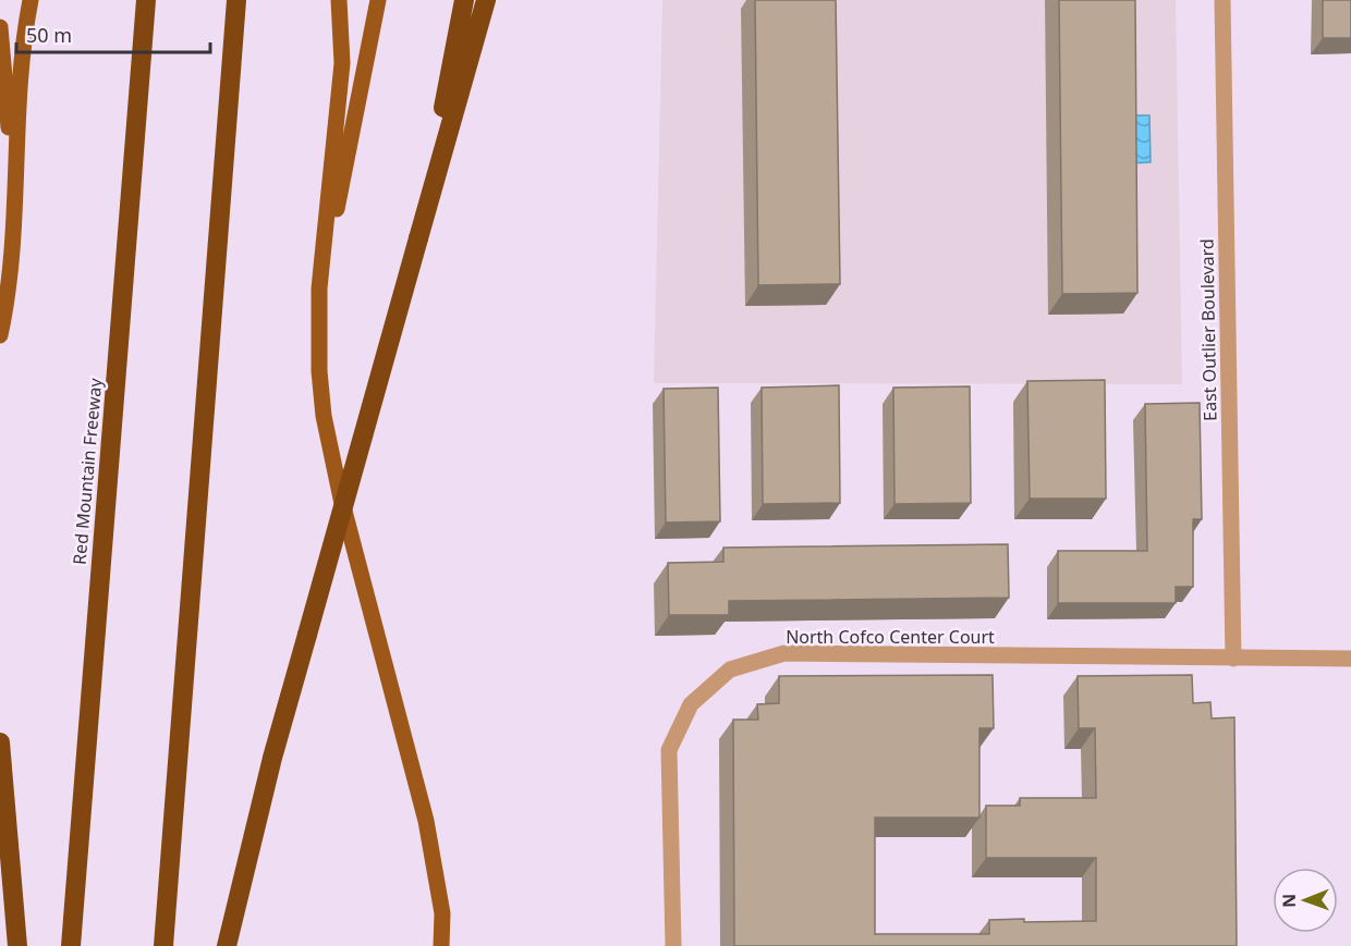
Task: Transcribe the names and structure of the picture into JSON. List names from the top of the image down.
{
  "streets": {
    "highway": ["Red Mountain Freeway"],
    "street": ["East Outlier Boulevard", "North Cofco Center Court"]
  },
  "crossings": [
    ["East Outlier Boulevard", "North Cofco Center Court"]
  ],
  "scale_bar": "50 m",
  "north": "left"
}
